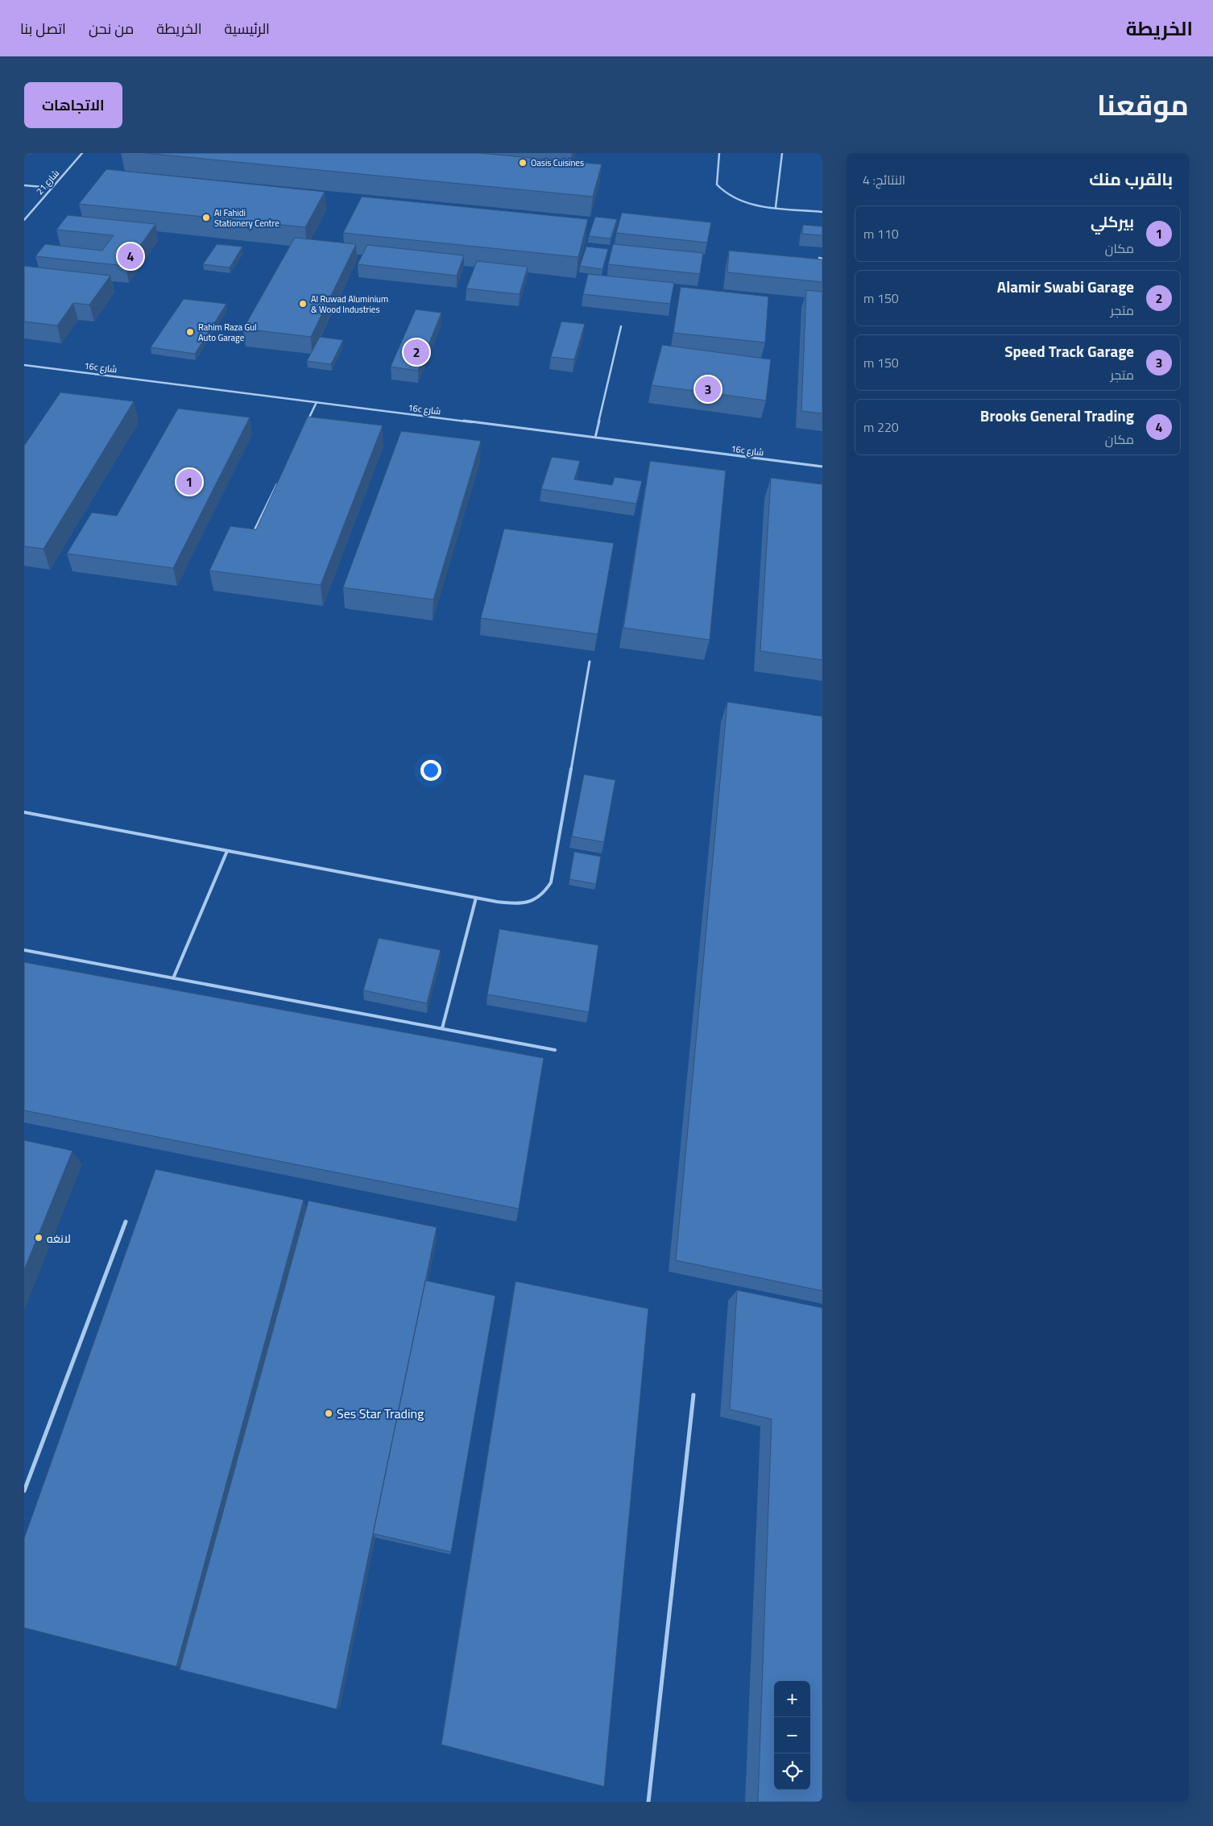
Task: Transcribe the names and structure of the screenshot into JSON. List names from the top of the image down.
{
  "streets": {
    "lane": ["شارع 21", "16c شارع"]
  },
  "places": [
    "Oasis Cuisines",
    "Al Fahidi Stationery Centre",
    "Al Ruwad Aluminium & Wood Industries",
    "Rahim Raza Gul Auto Garage",
    "لانغه",
    "Ses Star Trading"
  ],
  "page": {
    "header": "الخريطة",
    "nav": [
      "الرئيسية",
      "الخريطة",
      "من نحن",
      "اتصل بنا"
    ],
    "title": "موقعنا",
    "buttons": "الاتجاهات",
    "heading": ["بالقرب منك", "النتائج: 4"],
    "list": [
      {
        "mark": "1",
        "name": "بيركلي",
        "note": "مكان",
        "value": "110 m"
      },
      {
        "mark": "2",
        "name": "Alamir Swabi Garage",
        "note": "متجر",
        "value": "150 m"
      },
      {
        "mark": "3",
        "name": "Speed Track Garage",
        "note": "متجر",
        "value": "150 m"
      },
      {
        "mark": "4",
        "name": "Brooks General Trading",
        "note": "مكان",
        "value": "220 m"
      }
    ],
    "pins": [
      "4",
      "2",
      "3",
      "1"
    ],
    "map_buttons": ["+", "−"]
  }
}
